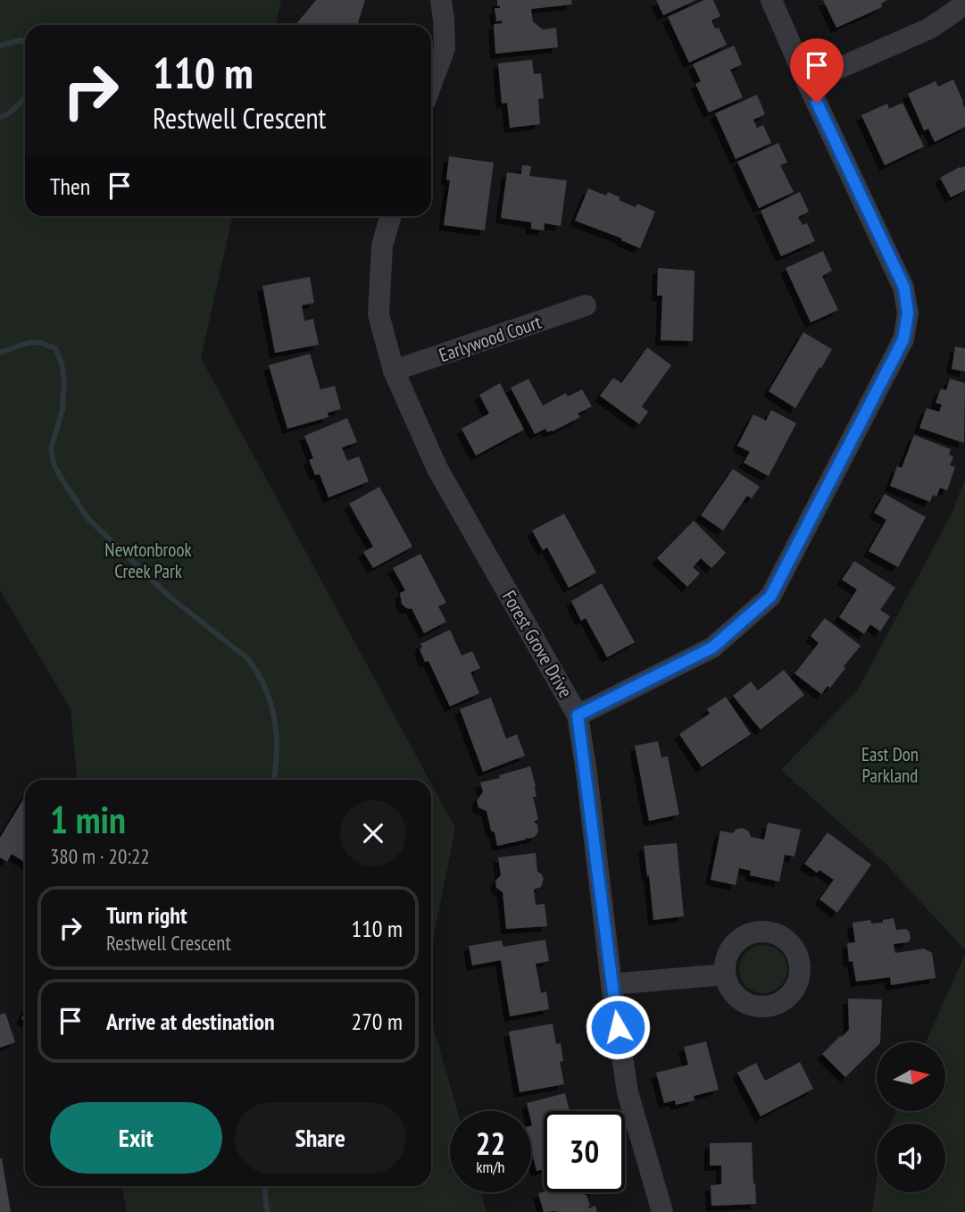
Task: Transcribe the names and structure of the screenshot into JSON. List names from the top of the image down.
{
  "streets": {
    "street": ["Earlywood Court", "Forest Grove Drive"]
  },
  "crossings": [
    ["Earlywood Court", "Forest Grove Drive"]
  ],
  "parks": ["Newtonbrook Creek Park", "East Don Parkland"],
  "north": "right",
  "page": {
    "turn": ["110 m", "Restwell Crescent"],
    "then": "Then",
    "heading": ["1 min", "380 m · 20:22"],
    "list": [
      {
        "name": "Turn right",
        "note": "Restwell Crescent",
        "value": "110 m"
      },
      {
        "name": "Arrive at destination",
        "value": "270 m"
      }
    ],
    "buttons": ["Exit", "Share"],
    "speed": "22 km/h",
    "limit": "30"
  }
}
